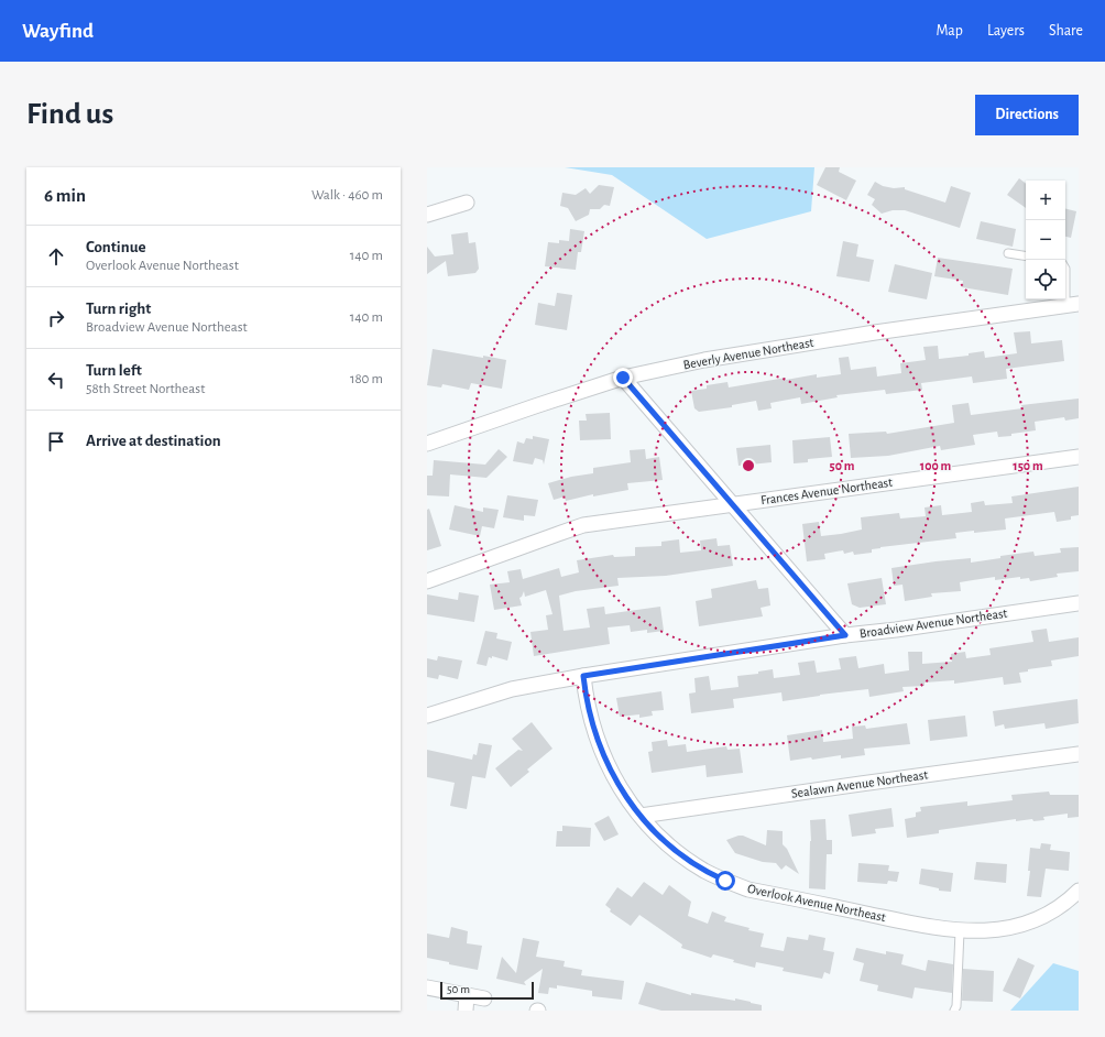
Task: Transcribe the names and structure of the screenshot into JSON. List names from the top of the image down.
{
  "streets": {
    "street": [
      "Beverly Avenue Northeast",
      "Frances Avenue Northeast",
      "Broadview Avenue Northeast",
      "Sealawn Avenue Northeast",
      "Overlook Avenue Northeast"
    ]
  },
  "crossings": [
    ["Broadview Avenue Northeast", "Overlook Avenue Northeast"],
    ["Sealawn Avenue Northeast", "Overlook Avenue Northeast"]
  ],
  "scale_bar": "50 m",
  "page": {
    "header": "Wayfind",
    "nav": ["Map", "Layers", "Share"],
    "buttons": "Directions",
    "title": "Find us",
    "heading": ["6 min", "Walk · 460 m"],
    "map_buttons": ["+", "−"],
    "list": [
      ["Continue", "Overlook Avenue Northeast", "140 m"],
      ["Turn right", "Broadview Avenue Northeast", "140 m"],
      ["Turn left", "58th Street Northeast", "180 m"],
      "Arrive at destination"
    ],
    "scale": "50 m"
  },
  "rings": ["50 m", "100 m", "150 m"]
}
